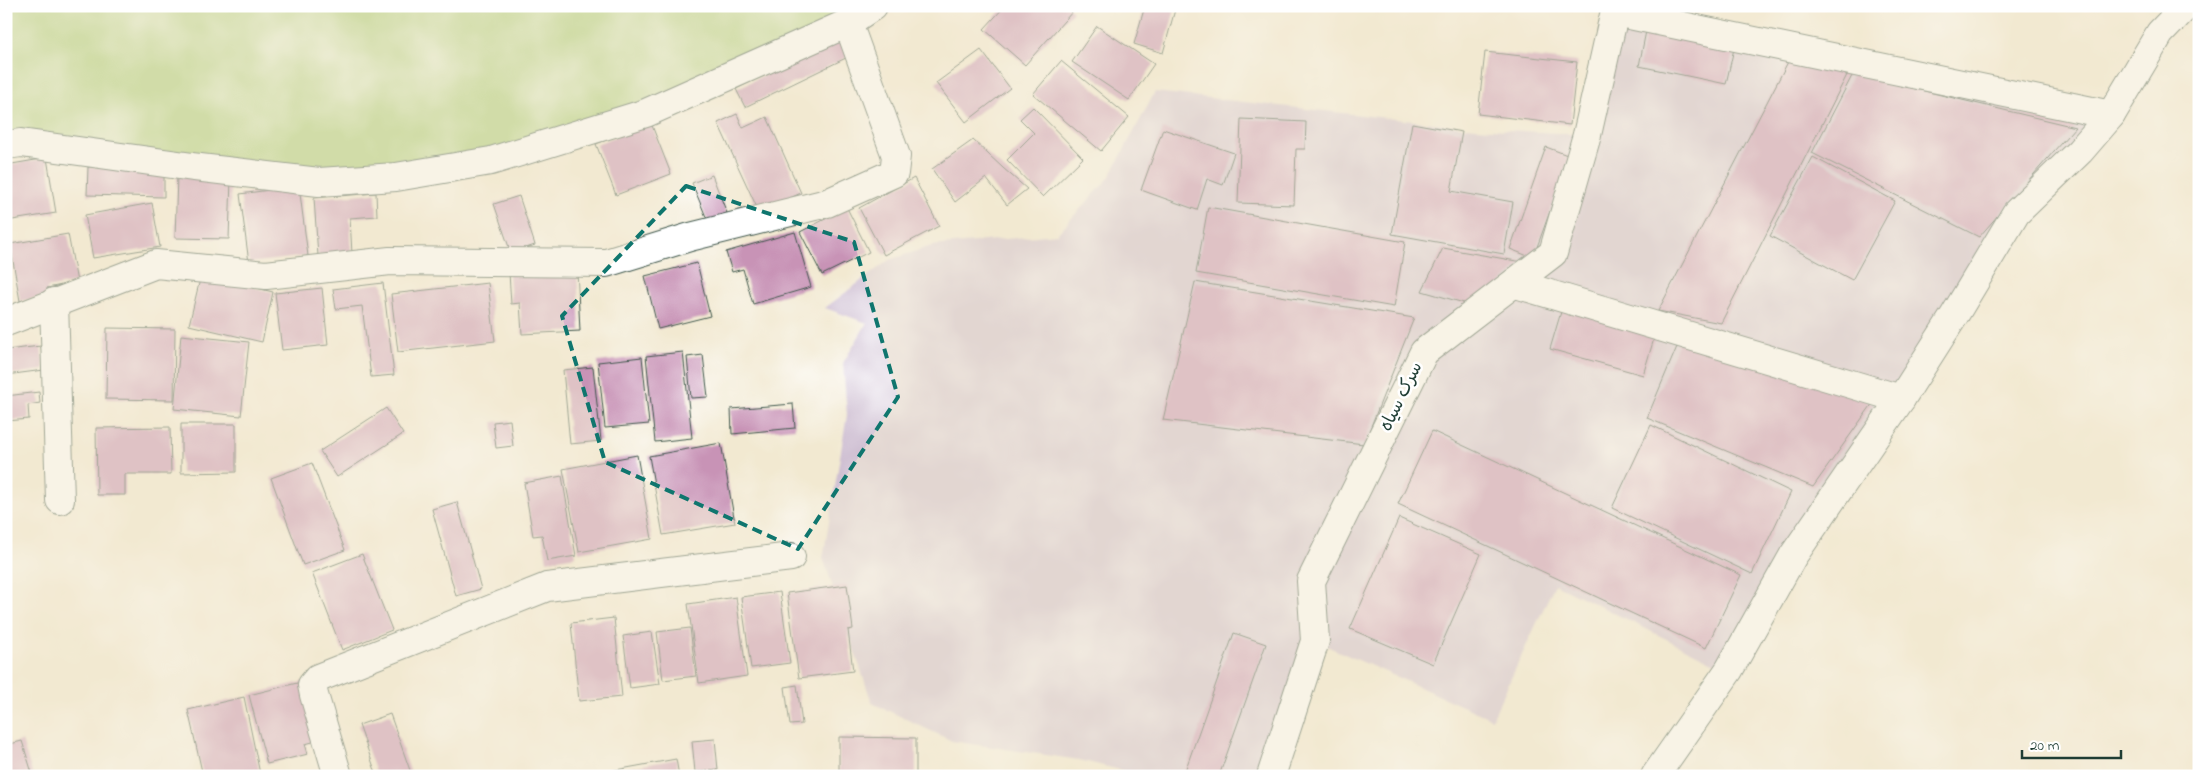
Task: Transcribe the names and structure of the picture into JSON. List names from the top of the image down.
{
  "streets": {
    "street": ["سرک سیاه"]
  },
  "scale_bar": "20 m"
}
